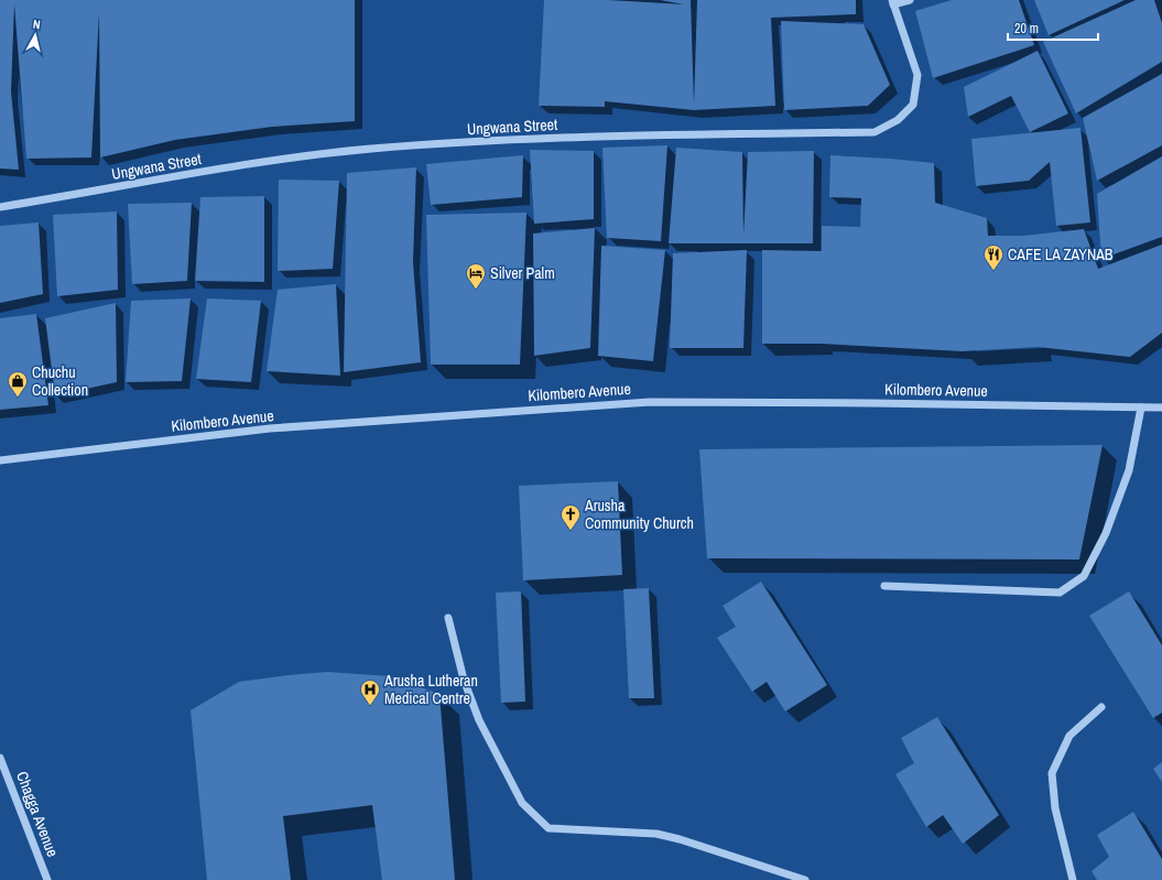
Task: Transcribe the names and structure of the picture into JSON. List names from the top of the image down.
{
  "streets": {
    "street": ["Ungwana Street", "Kilombero Avenue", "Chagga Avenue"]
  },
  "places": {
    "restaurant": ["CAFE LA ZAYNAB"],
    "hotel": ["Silver Palm"],
    "shop": ["Chuchu Collection"],
    "church": ["Arusha Community Church"],
    "hospital": ["Arusha Lutheran Medical Centre"]
  },
  "scale_bar": "20 m",
  "north": "top"
}
